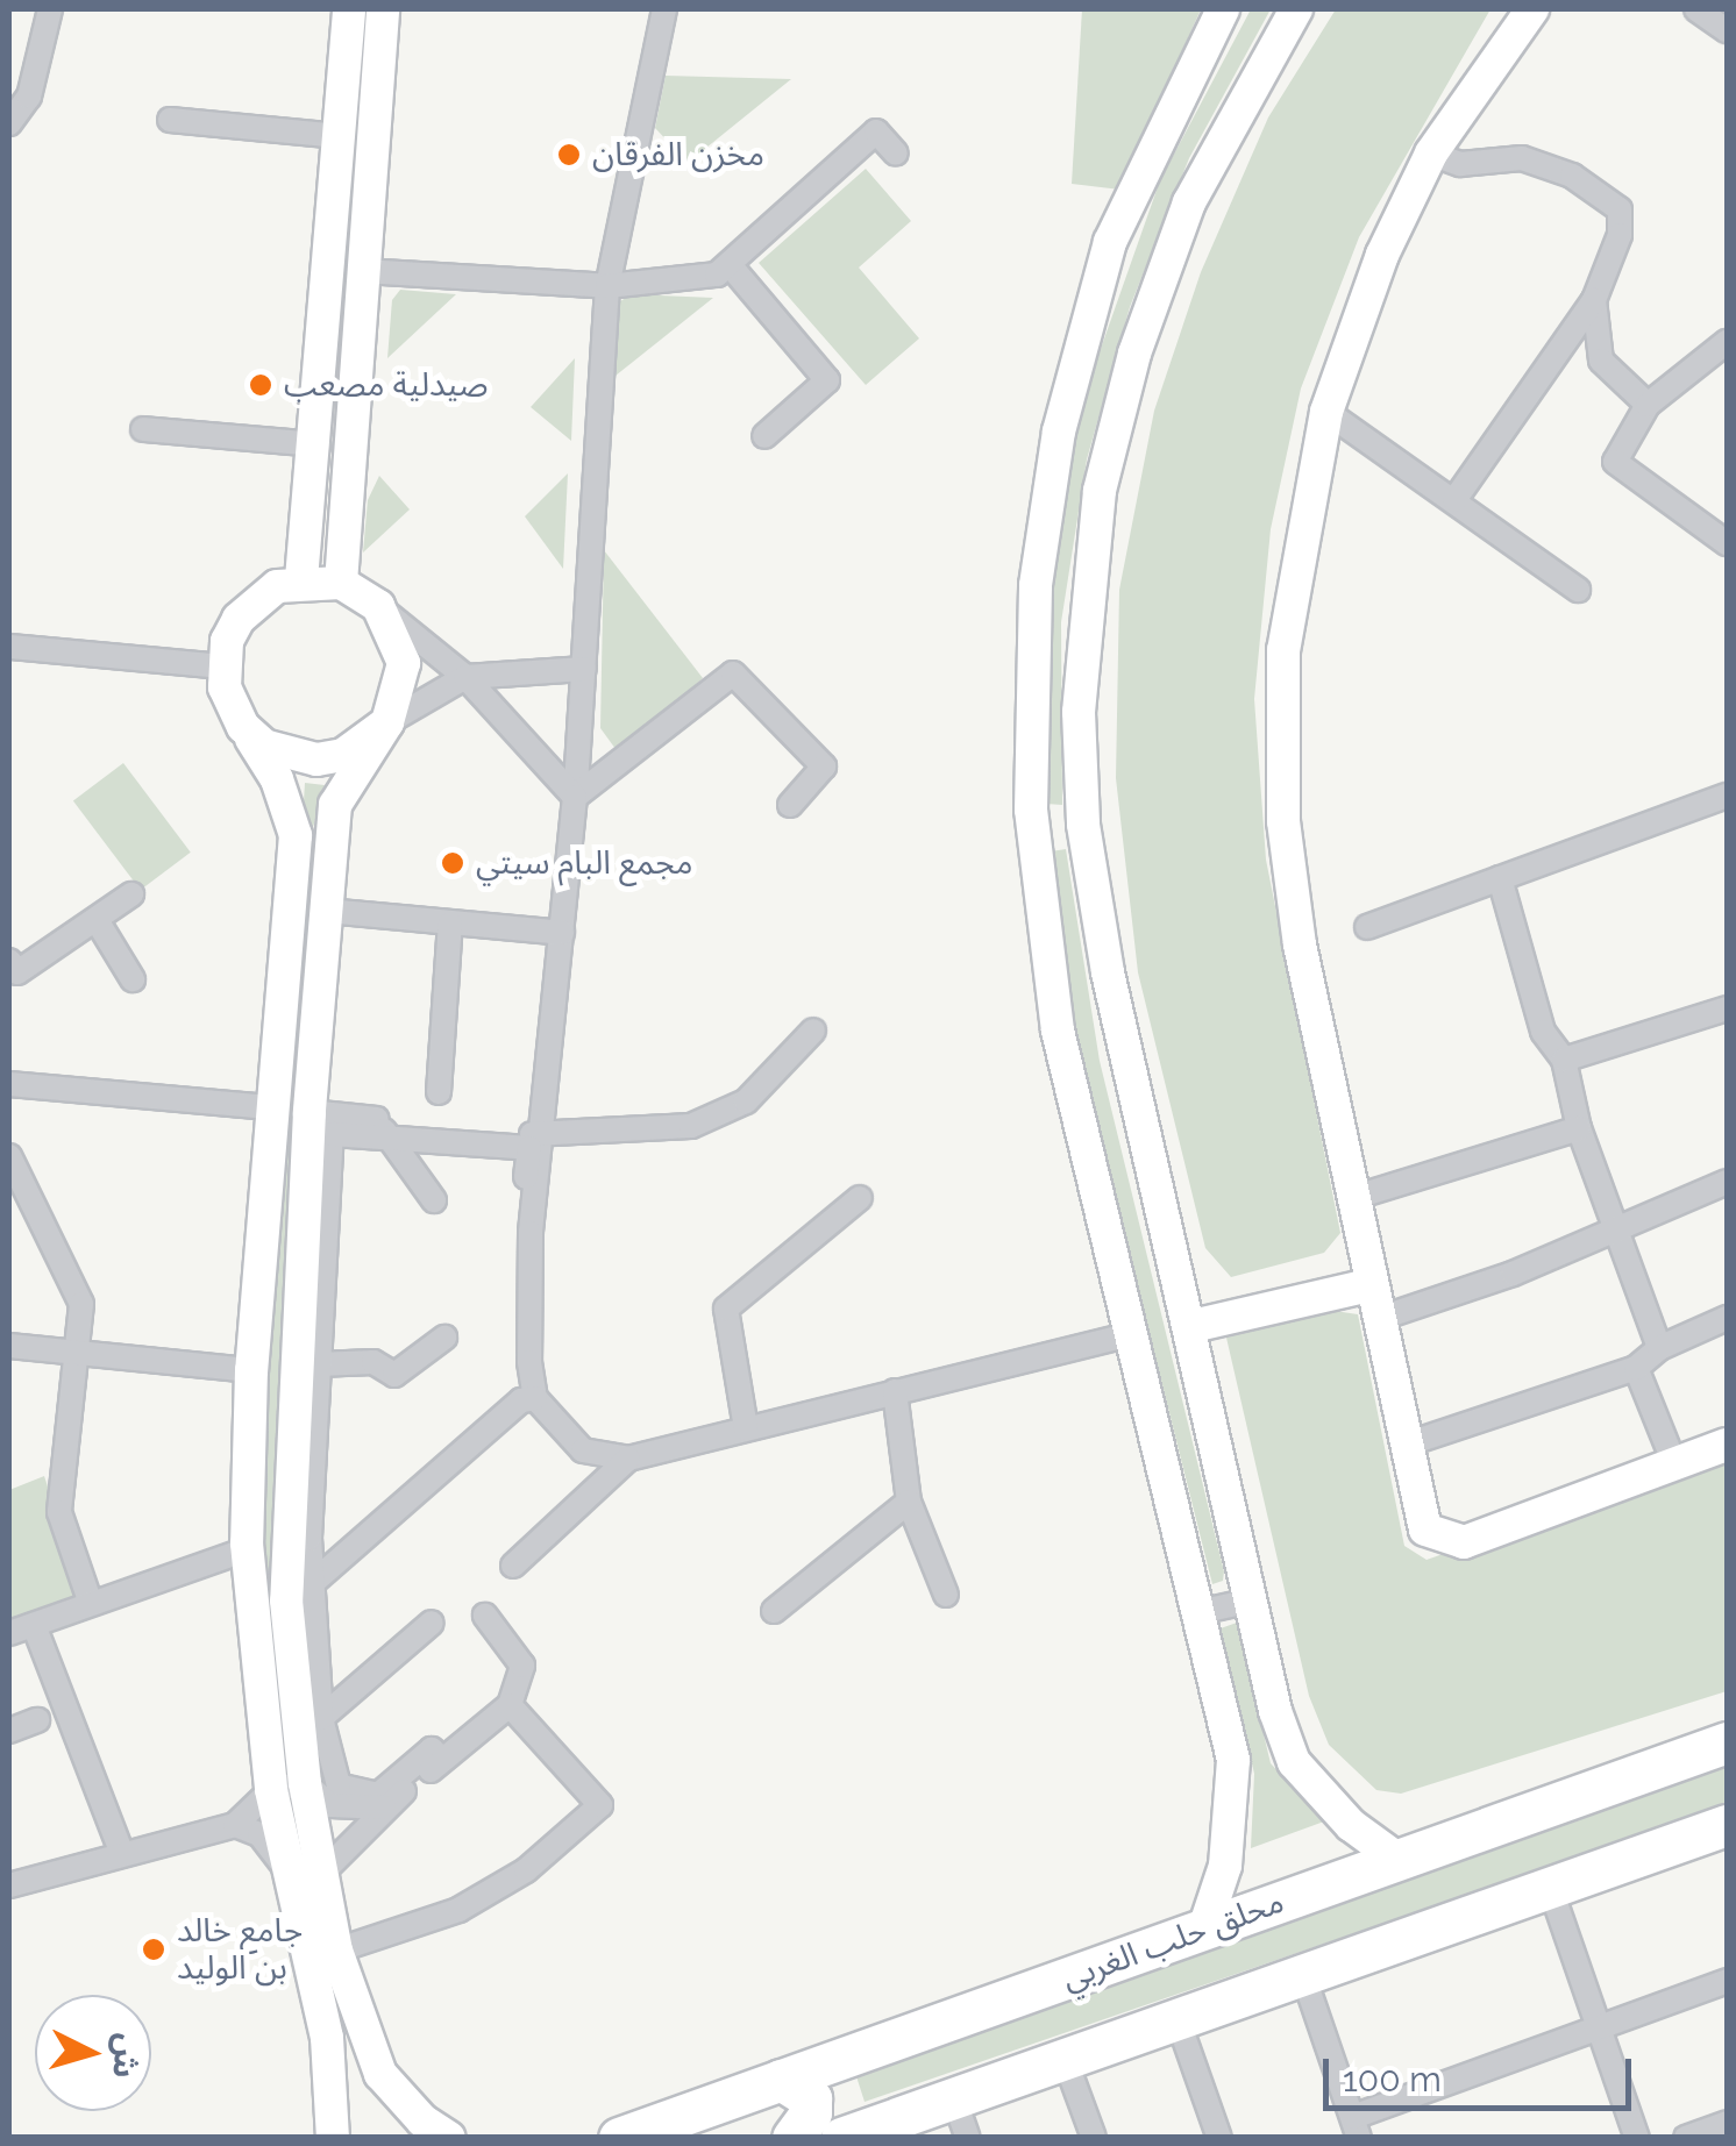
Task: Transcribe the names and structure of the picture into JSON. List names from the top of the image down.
{
  "streets": {
    "highway": ["محلق حلب الغربي"]
  },
  "places": [
    "مخزن الفرقان",
    "صيدلية مصعب",
    "مجمع البام سيتي",
    "جامع خالد بن الوليد"
  ],
  "scale_bar": "100 m",
  "north": "right"
}
